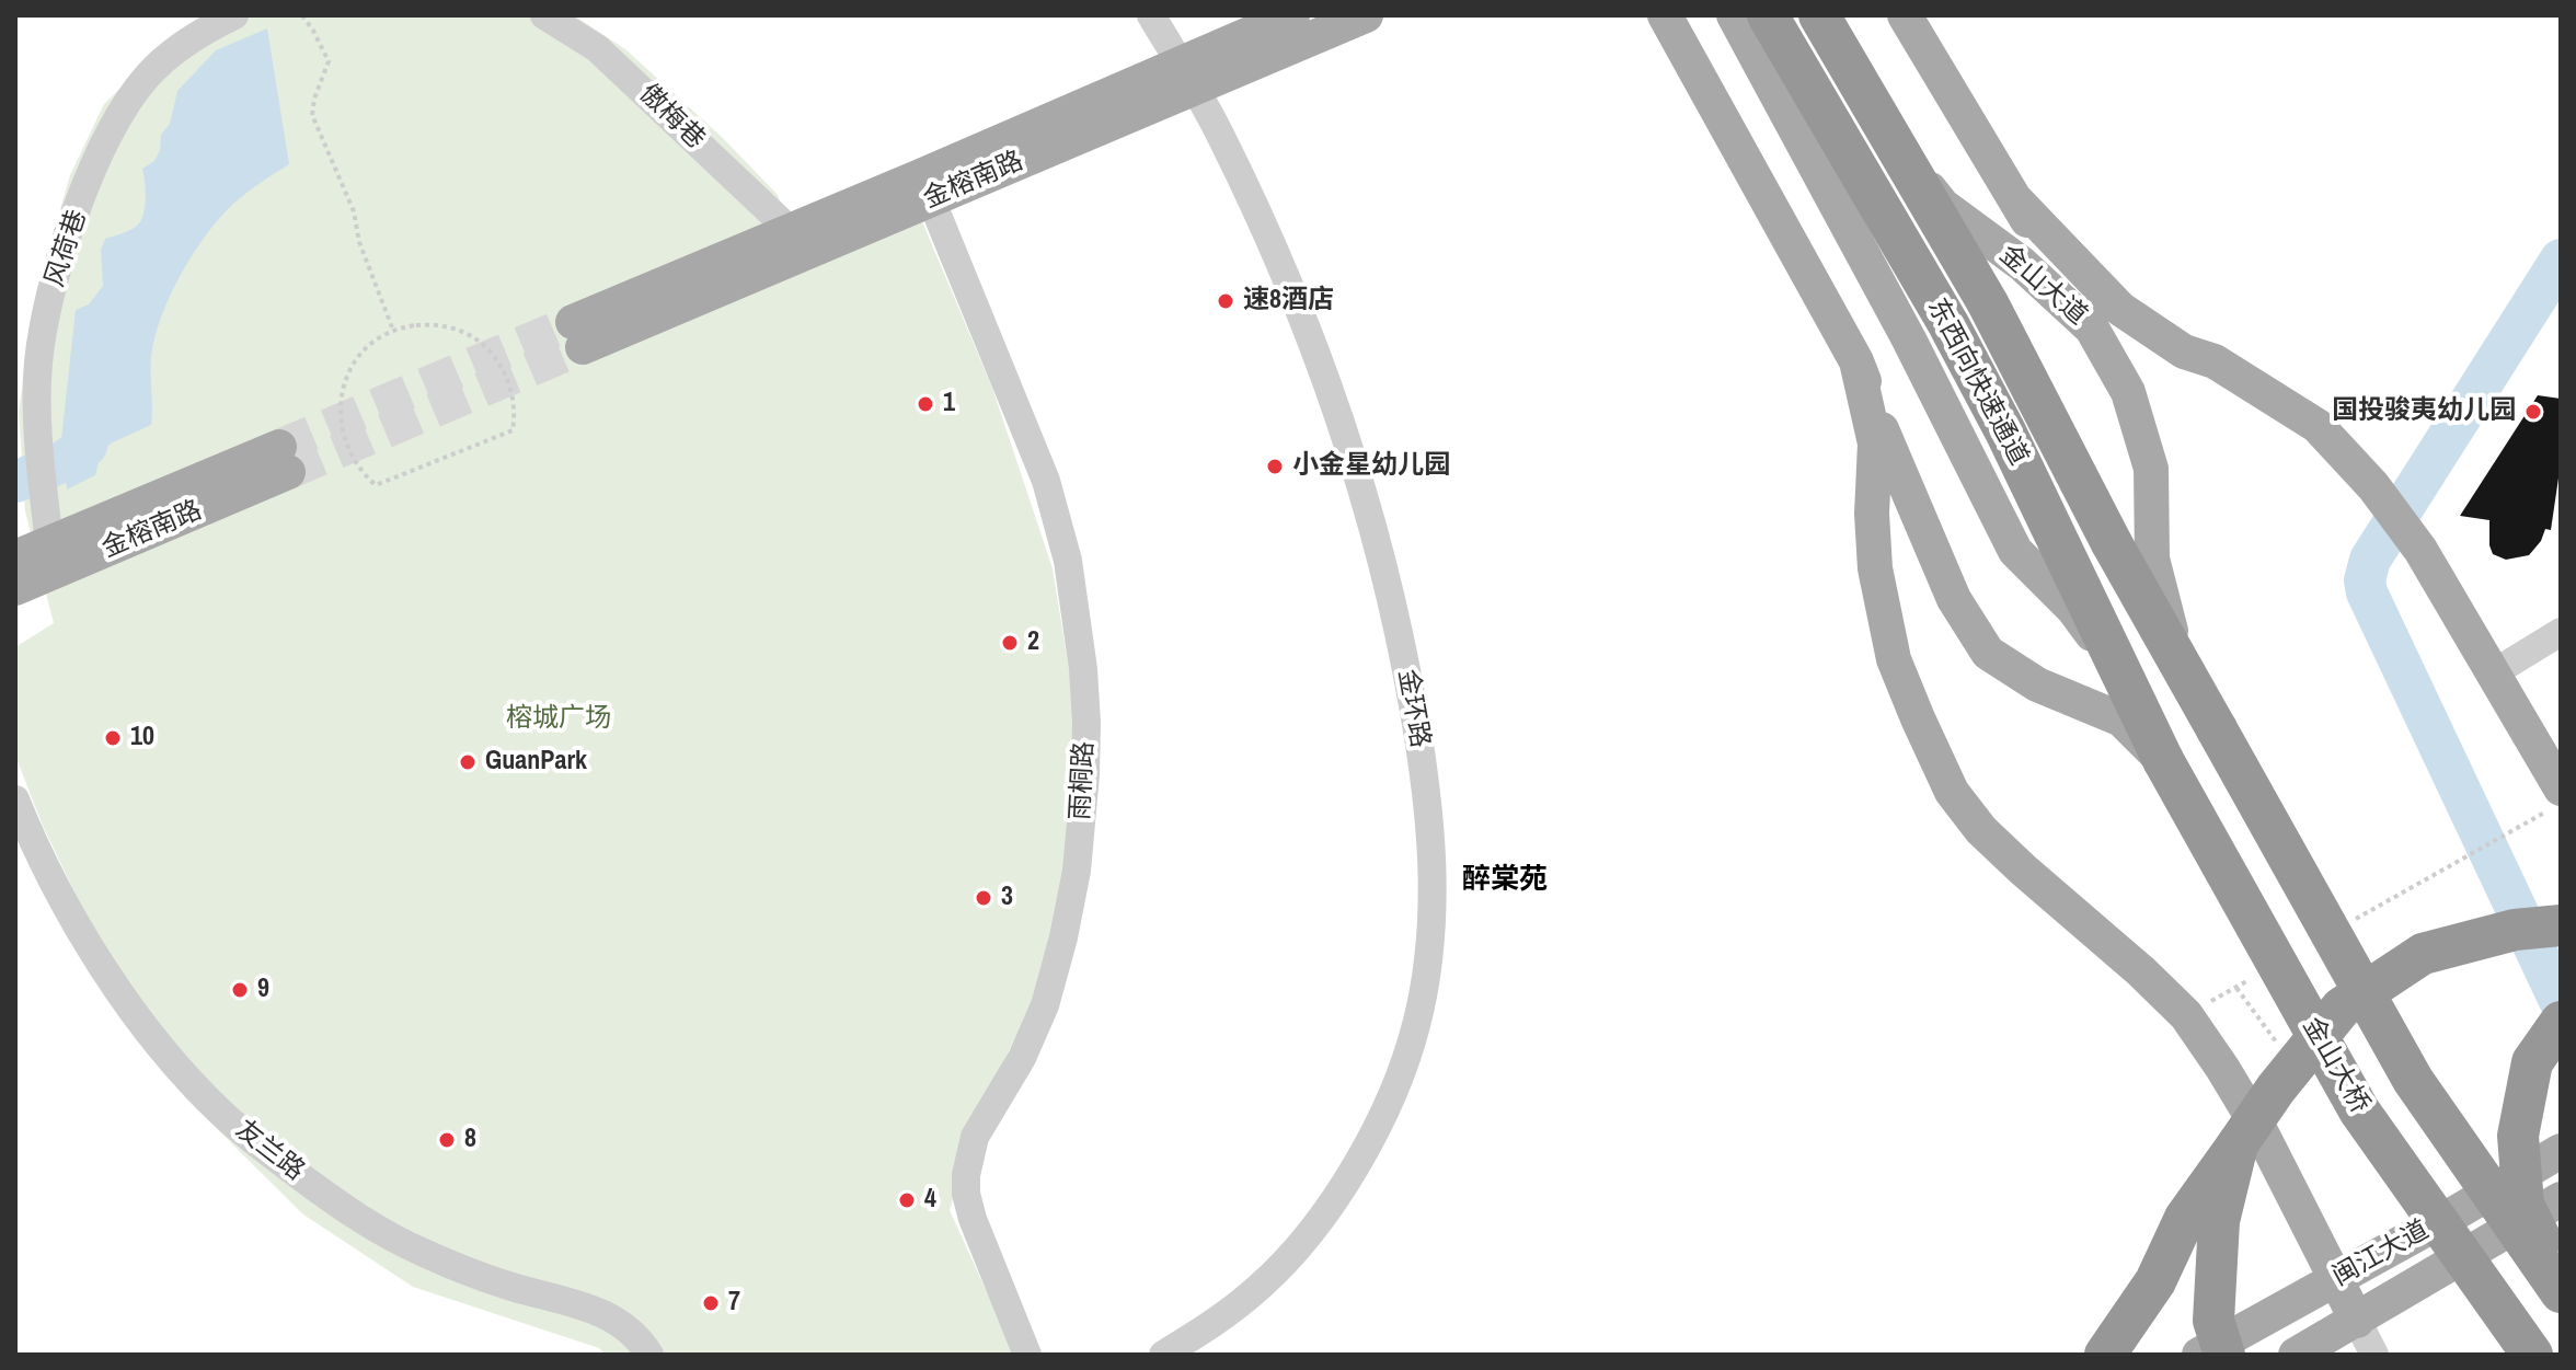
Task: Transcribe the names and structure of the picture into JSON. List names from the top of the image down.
{
  "streets": {
    "highway": ["东西向快速通道", "金山大桥"],
    "main road": ["金榕南路", "金山大道", "闽江大道"],
    "street": [
      "傲梅巷",
      "风荷巷",
      "金环路",
      "雨桐路",
      "友兰路"
    ]
  },
  "crossings": [
    ["傲梅巷", "金榕南路"],
    ["金榕南路", "风荷巷"],
    ["金榕南路", "金环路"],
    ["金榕南路", "雨桐路"],
    ["金山大道", "东西向快速通道"],
    ["东西向快速通道", "金山大桥"]
  ],
  "districts": ["醉棠苑"],
  "parks": ["榕城广场"],
  "places": [
    "速8酒店",
    "1",
    "国投骏夷幼儿园",
    "小金星幼儿园",
    "2",
    "10",
    "GuanPark",
    "3",
    "9",
    "8",
    "4",
    "7"
  ]
}
